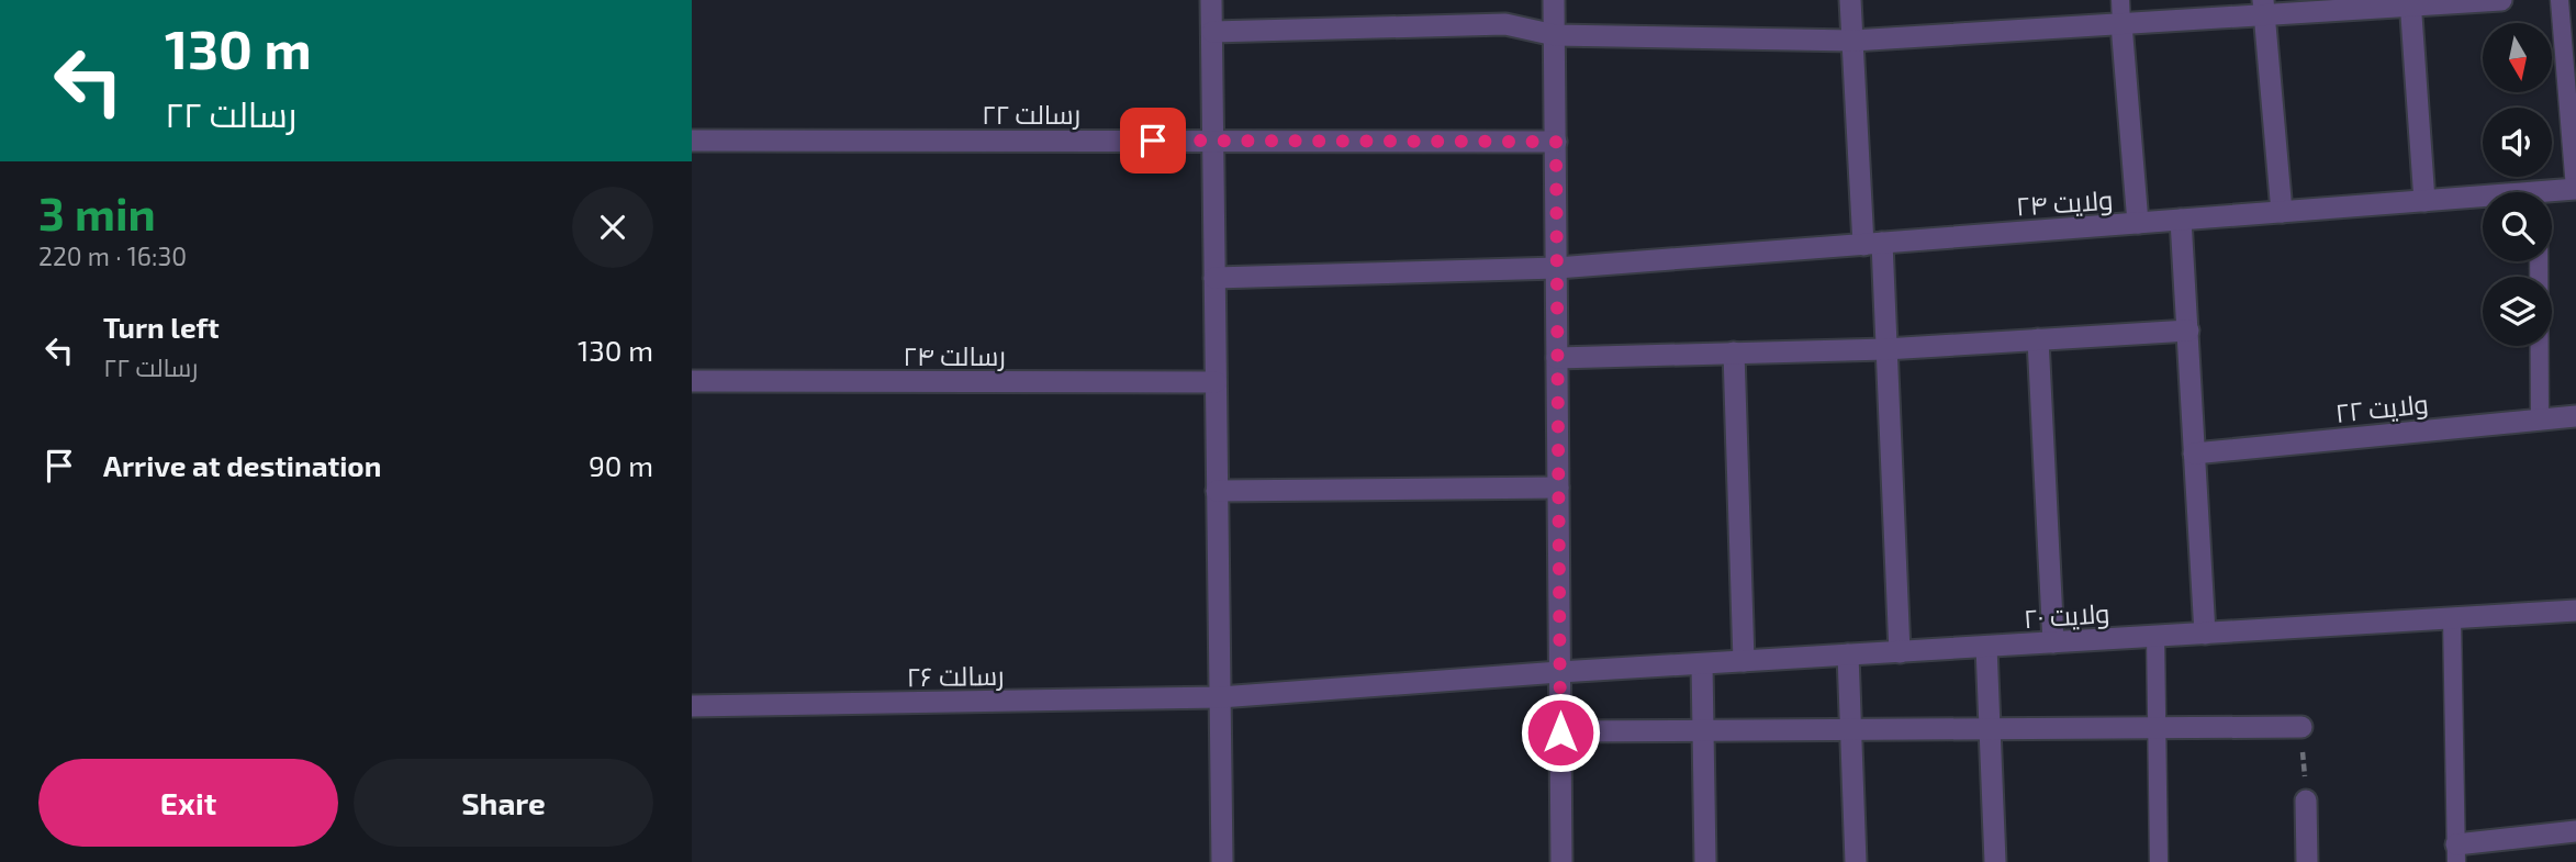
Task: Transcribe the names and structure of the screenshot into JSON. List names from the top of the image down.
{
  "streets": {
    "street": [
      "رسالت ۲۲",
      "ولایت ۲۴",
      "رسالت ۲۴",
      "ولایت ۲۲",
      "ولایت ۲۰",
      "رسالت ۲۶"
    ]
  },
  "crossings": [
    ["ولایت ۲۰", "رسالت ۲۶"]
  ],
  "north": "bottom",
  "page": {
    "turn": ["130 m", "رسالت ۲۲"],
    "heading": ["3 min", "220 m · 16:30"],
    "list": [
      {
        "name": "Turn left",
        "note": "رسالت ۲۲",
        "value": "130 m"
      },
      {
        "name": "Arrive at destination",
        "value": "90 m"
      }
    ],
    "buttons": ["Exit", "Share"]
  }
}
